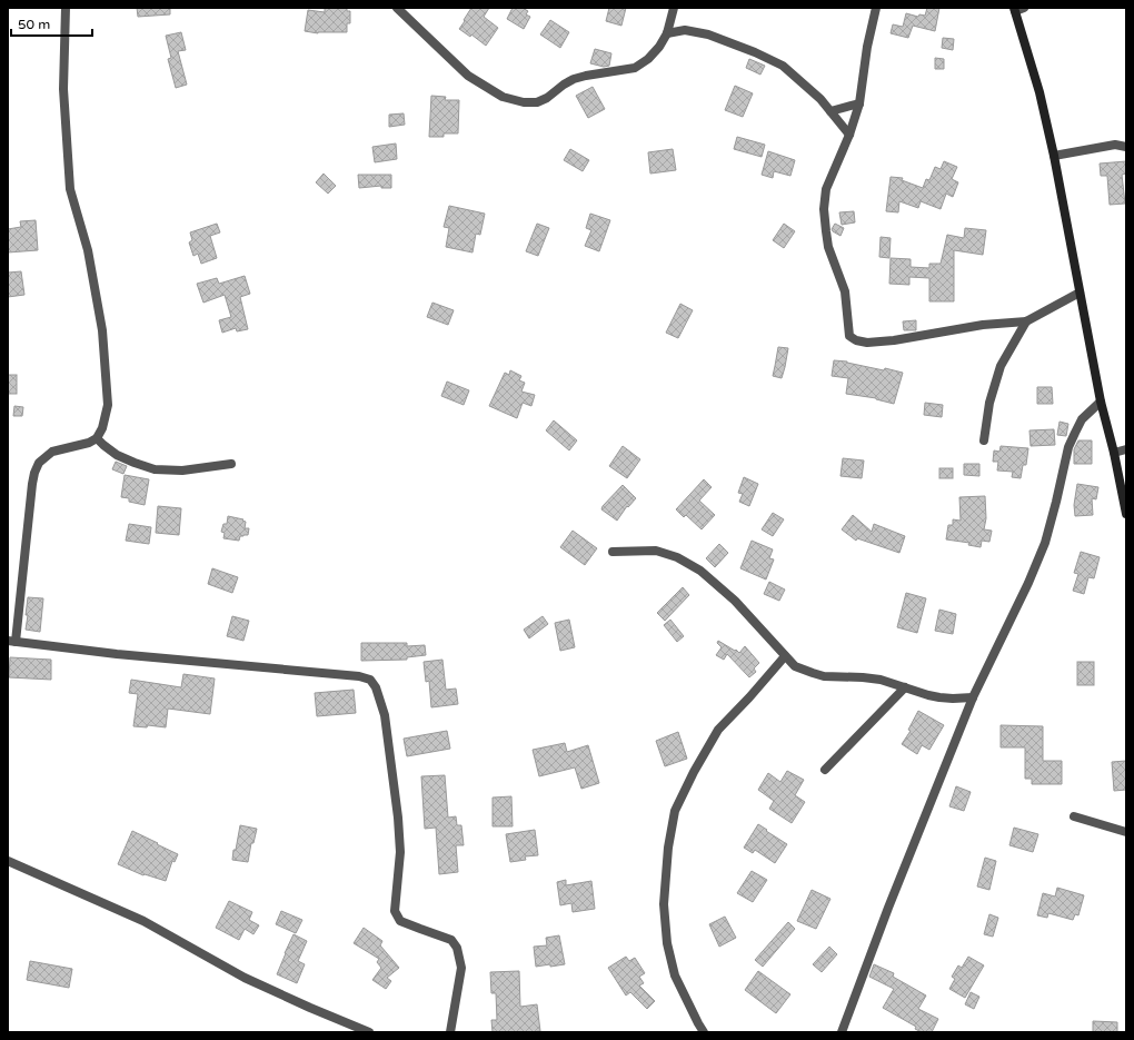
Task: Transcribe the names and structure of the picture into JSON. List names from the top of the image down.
{
  "scale_bar": "50 m"
}
